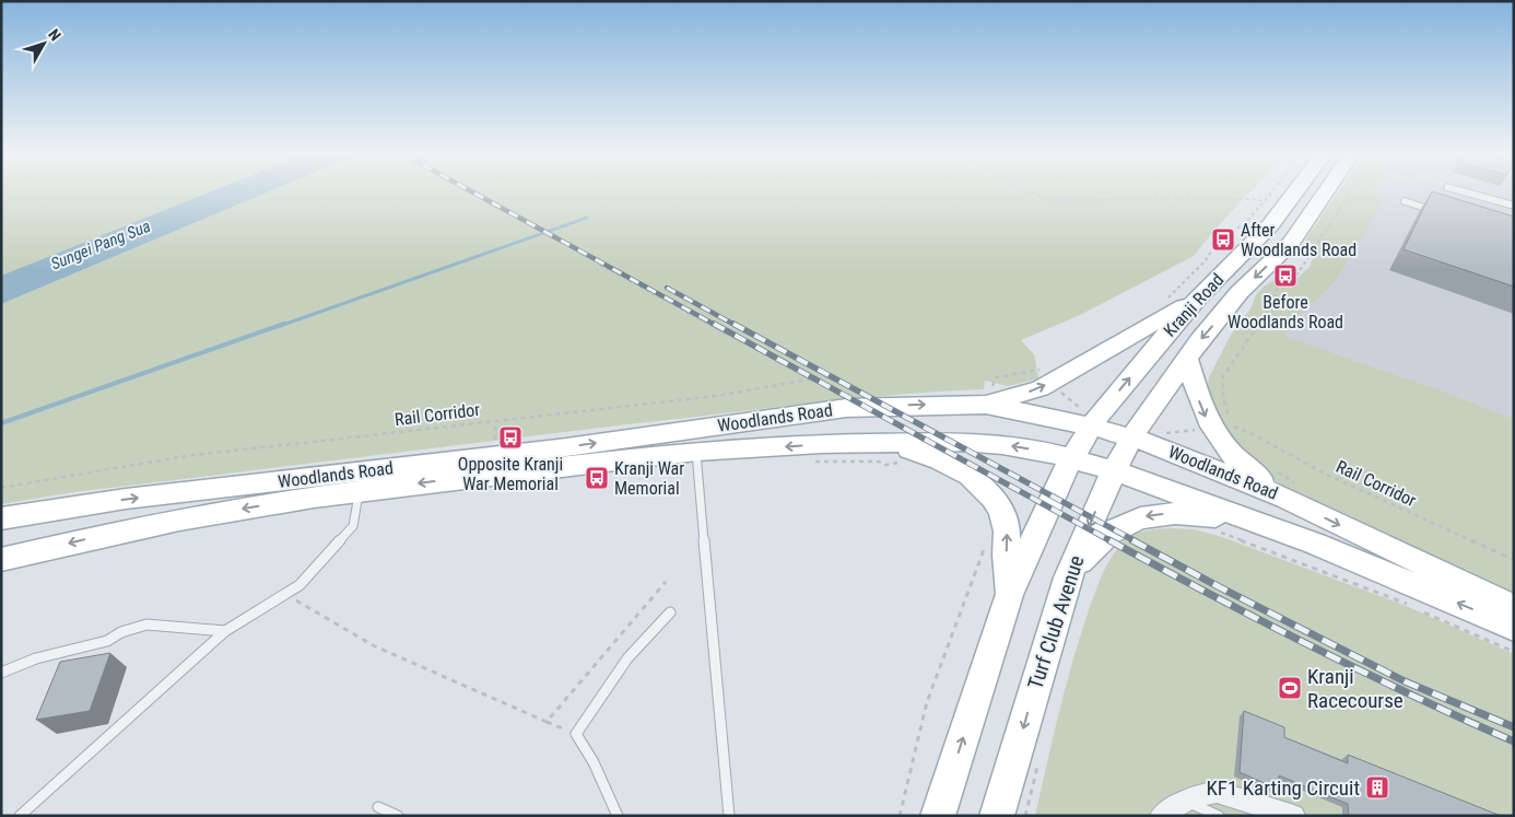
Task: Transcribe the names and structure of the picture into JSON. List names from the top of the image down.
{
  "streets": {
    "main road": ["Kranji Road", "Woodlands Road", "Turf Club Avenue"],
    "path": ["Rail Corridor"]
  },
  "crossings": [
    ["Kranji Road", "Woodlands Road"],
    ["Kranji Road", "Turf Club Avenue"],
    ["Woodlands Road", "Turf Club Avenue"]
  ],
  "water": ["Sungei Pang Sua"],
  "places": {
    "bus stop": [
      "After Woodlands Road",
      "Before Woodlands Road",
      "Opposite Kranji War Memorial",
      "Kranji War Memorial"
    ],
    "sports": ["Kranji Racecourse"],
    "building": ["KF1 Karting Circuit"]
  },
  "north": "top right"
}
